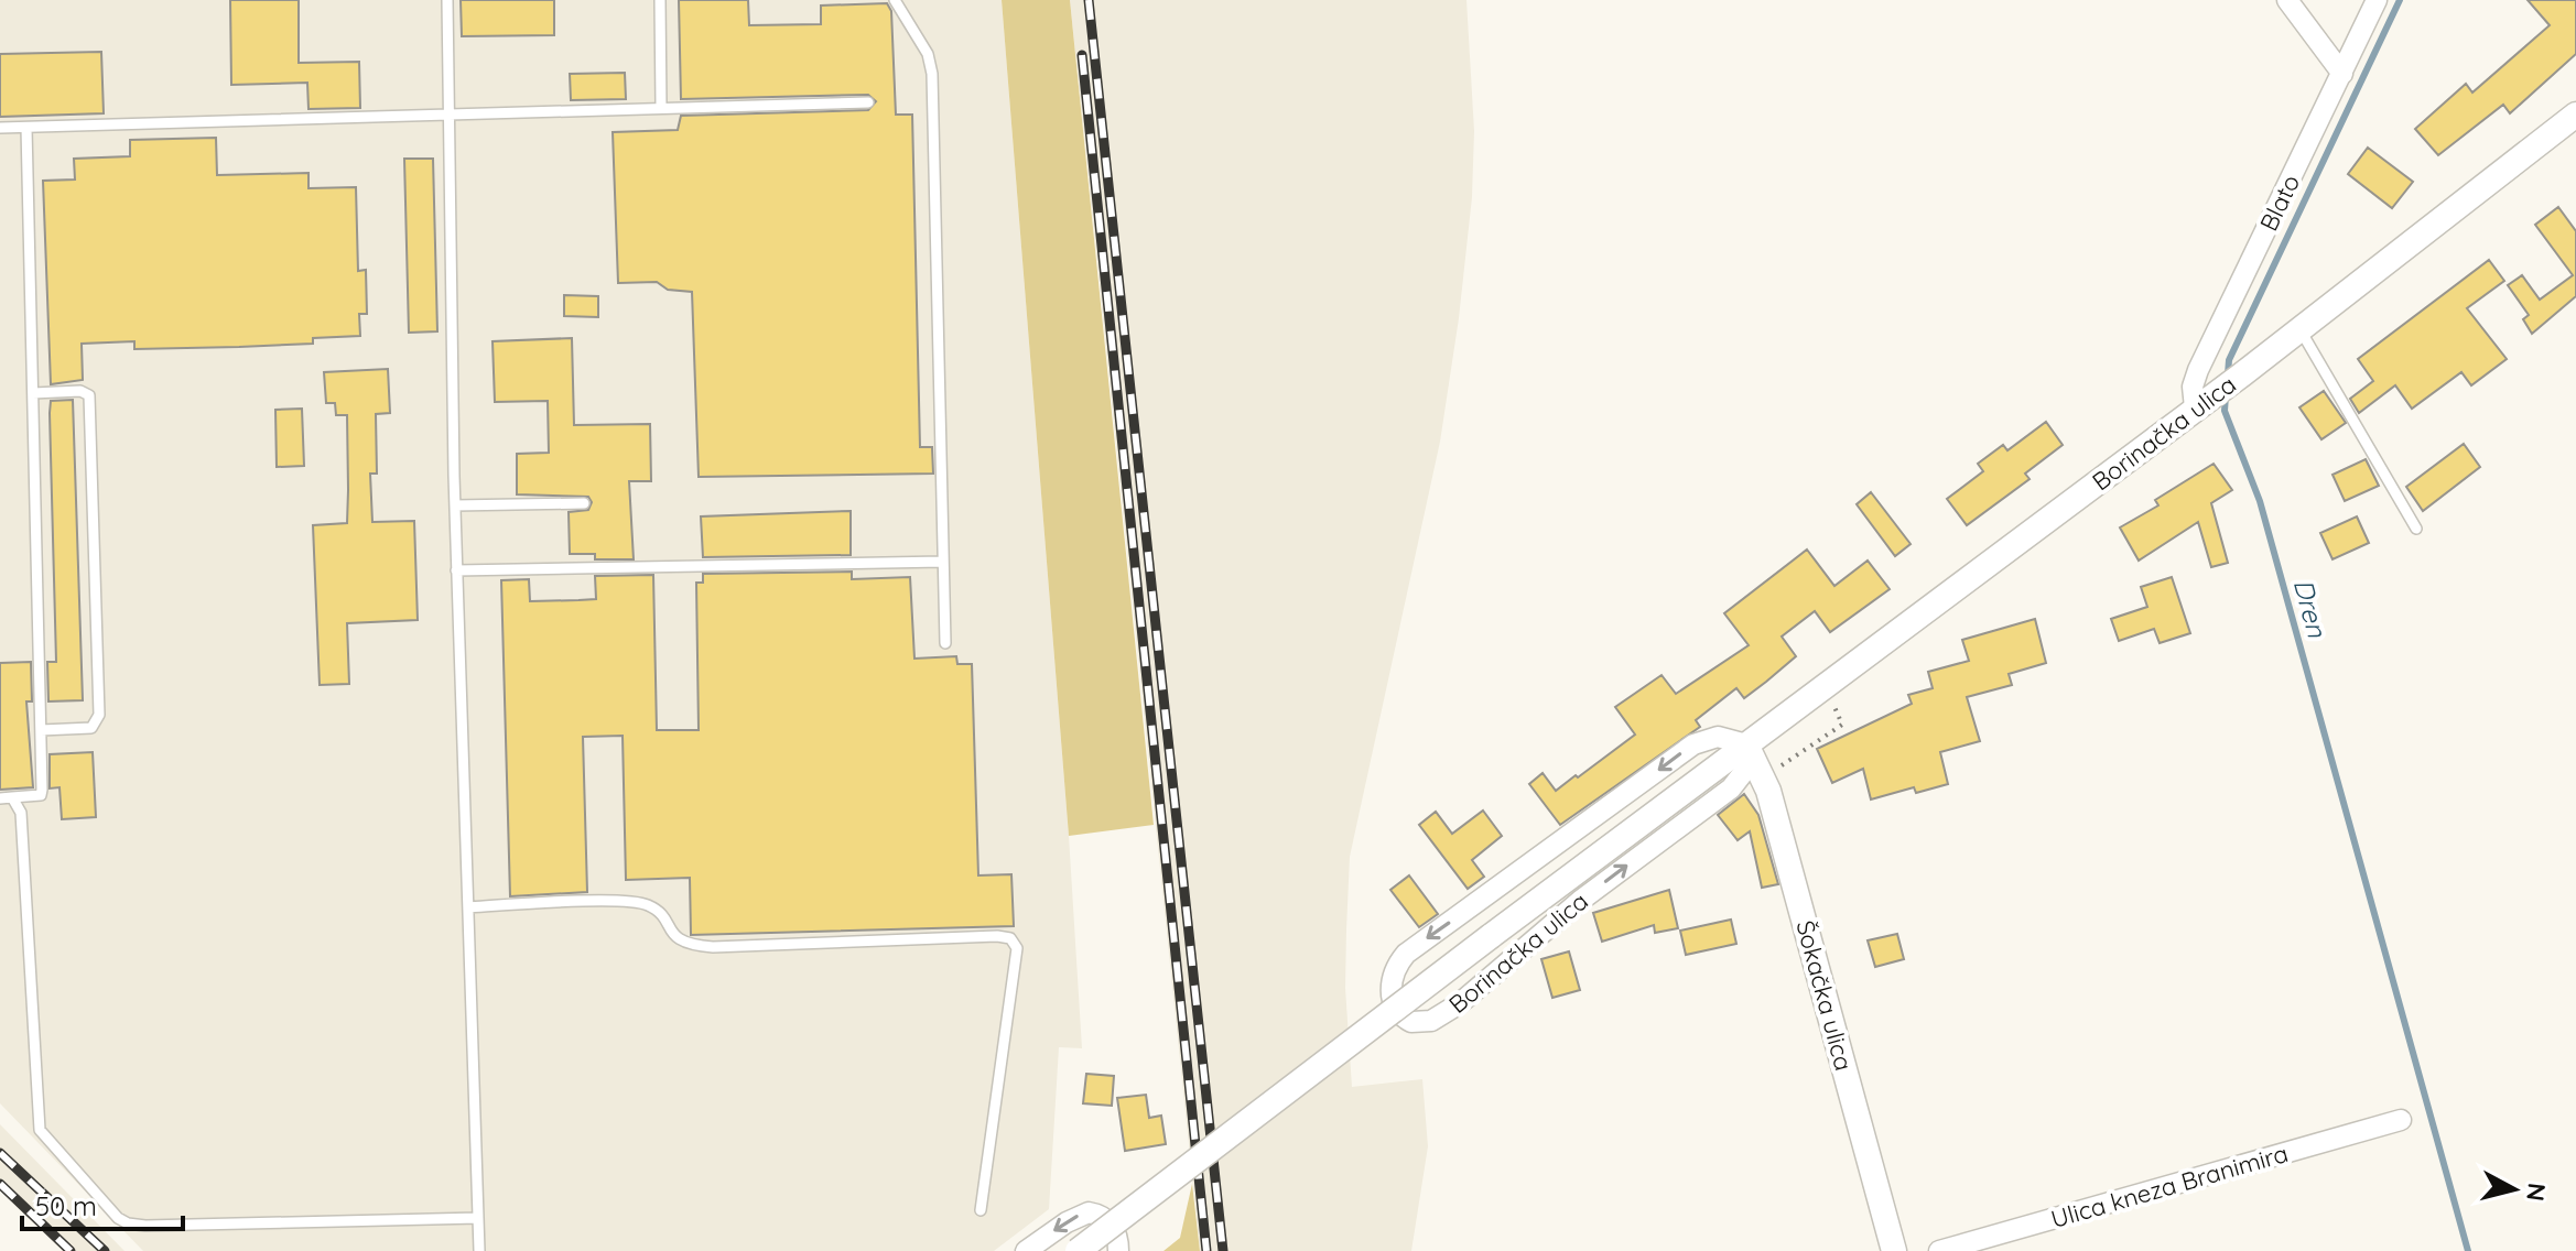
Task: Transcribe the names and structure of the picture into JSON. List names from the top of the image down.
{
  "streets": {
    "street": [
      "Blato",
      "Borinačka ulica",
      "Šokačka ulica",
      "Ulica kneza Branimira"
    ]
  },
  "crossings": [
    ["Blato", "Borinačka ulica"],
    ["Borinačka ulica", "Šokačka ulica"]
  ],
  "water": ["Dren"],
  "scale_bar": "50 m",
  "north": "right"
}
